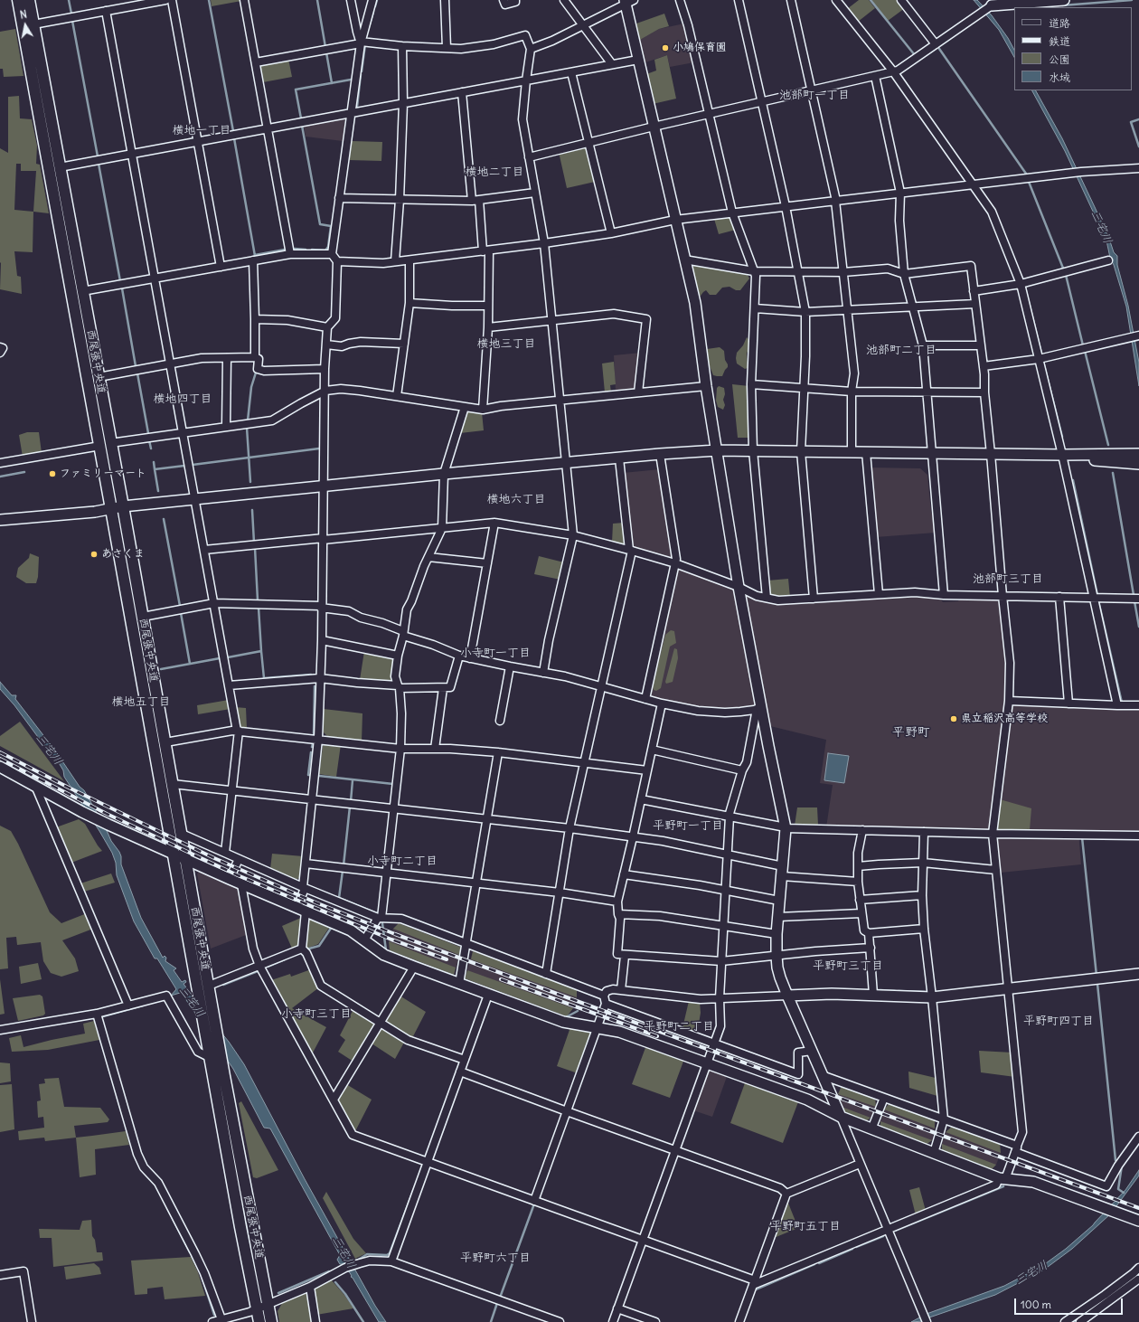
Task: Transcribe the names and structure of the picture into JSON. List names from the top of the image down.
{
  "streets": {
    "main road": ["西尾張中央道"]
  },
  "districts": [
    "池部町一丁目",
    "横地一丁目",
    "横地二丁目",
    "横地三丁目",
    "池部町二丁目",
    "横地四丁目",
    "横地六丁目",
    "池部町三丁目",
    "小寺町一丁目",
    "横地五丁目",
    "平野町",
    "平野町一丁目",
    "小寺町二丁目",
    "平野町三丁目",
    "小寺町三丁目",
    "平野町四丁目",
    "平野町二丁目",
    "平野町五丁目",
    "平野町六丁目"
  ],
  "water": ["三宅川"],
  "places": [
    "小鳩保育園",
    "ファミリーマート",
    "あさくま",
    "県立稲沢高等学校"
  ],
  "legend": [
    "道路",
    "鉄道",
    "公園",
    "水域"
  ],
  "scale_bar": "100 m",
  "north": "top"
}
